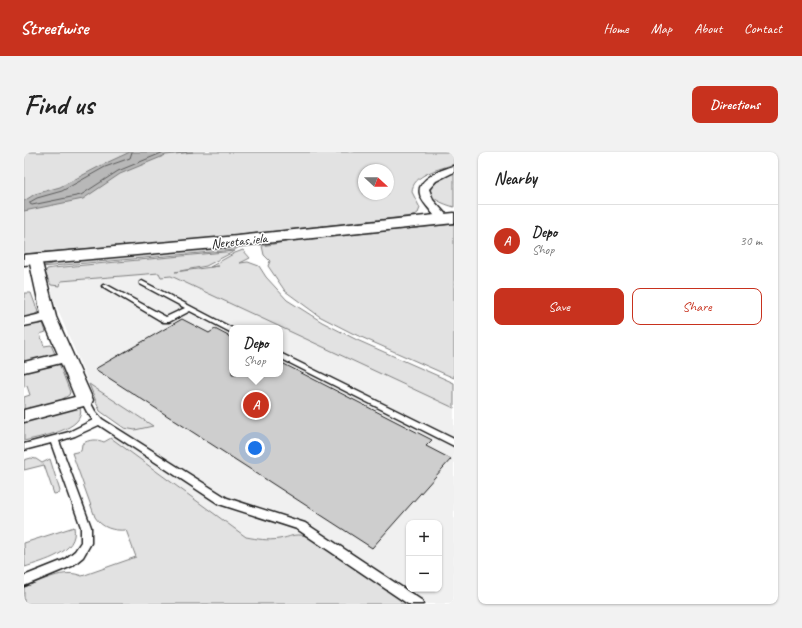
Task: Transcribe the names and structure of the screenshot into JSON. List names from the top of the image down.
{
  "streets": {
    "main road": ["Neretas iela"]
  },
  "north": "right",
  "page": {
    "header": "Streetwise",
    "nav": [
      "Home",
      "Map",
      "About",
      "Contact"
    ],
    "buttons": [
      "Directions",
      ["Save", "Share"]
    ],
    "title": "Find us",
    "heading": "Nearby",
    "list": [
      {
        "mark": "A",
        "name": "Depo",
        "note": "Shop",
        "value": "30 m"
      }
    ],
    "popup": ["Depo", "Shop"],
    "pins": "A",
    "map_buttons": ["+", "−"]
  }
}
